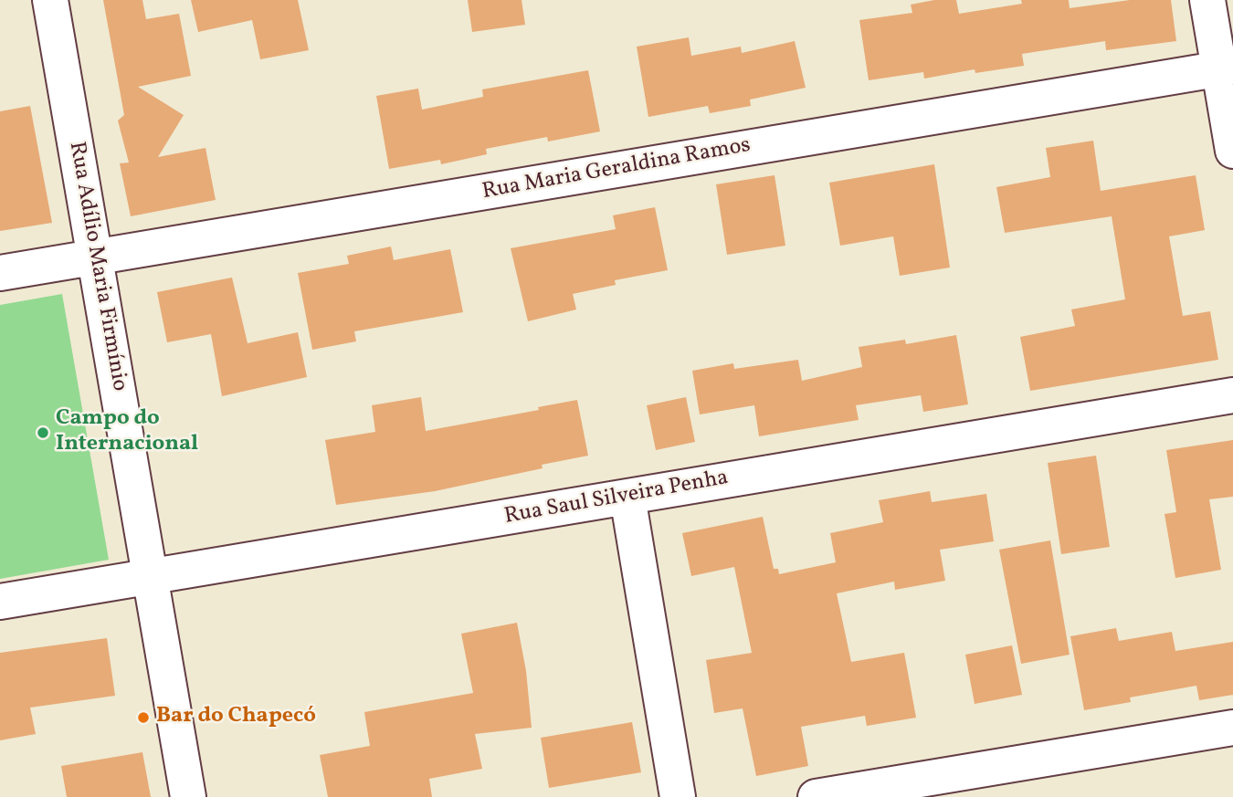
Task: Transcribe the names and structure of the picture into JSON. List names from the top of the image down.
{
  "streets": {
    "street": ["Rua Maria Geraldina Ramos", "Rua Adílio Maria Firmínio", "Rua Saul Silveira Penha"]
  },
  "crossings": [
    ["Rua Maria Geraldina Ramos", "Rua Adílio Maria Firmínio"],
    ["Rua Adílio Maria Firmínio", "Rua Saul Silveira Penha"]
  ],
  "places": ["Campo do Internacional", "Bar do Chapecó"]
}
